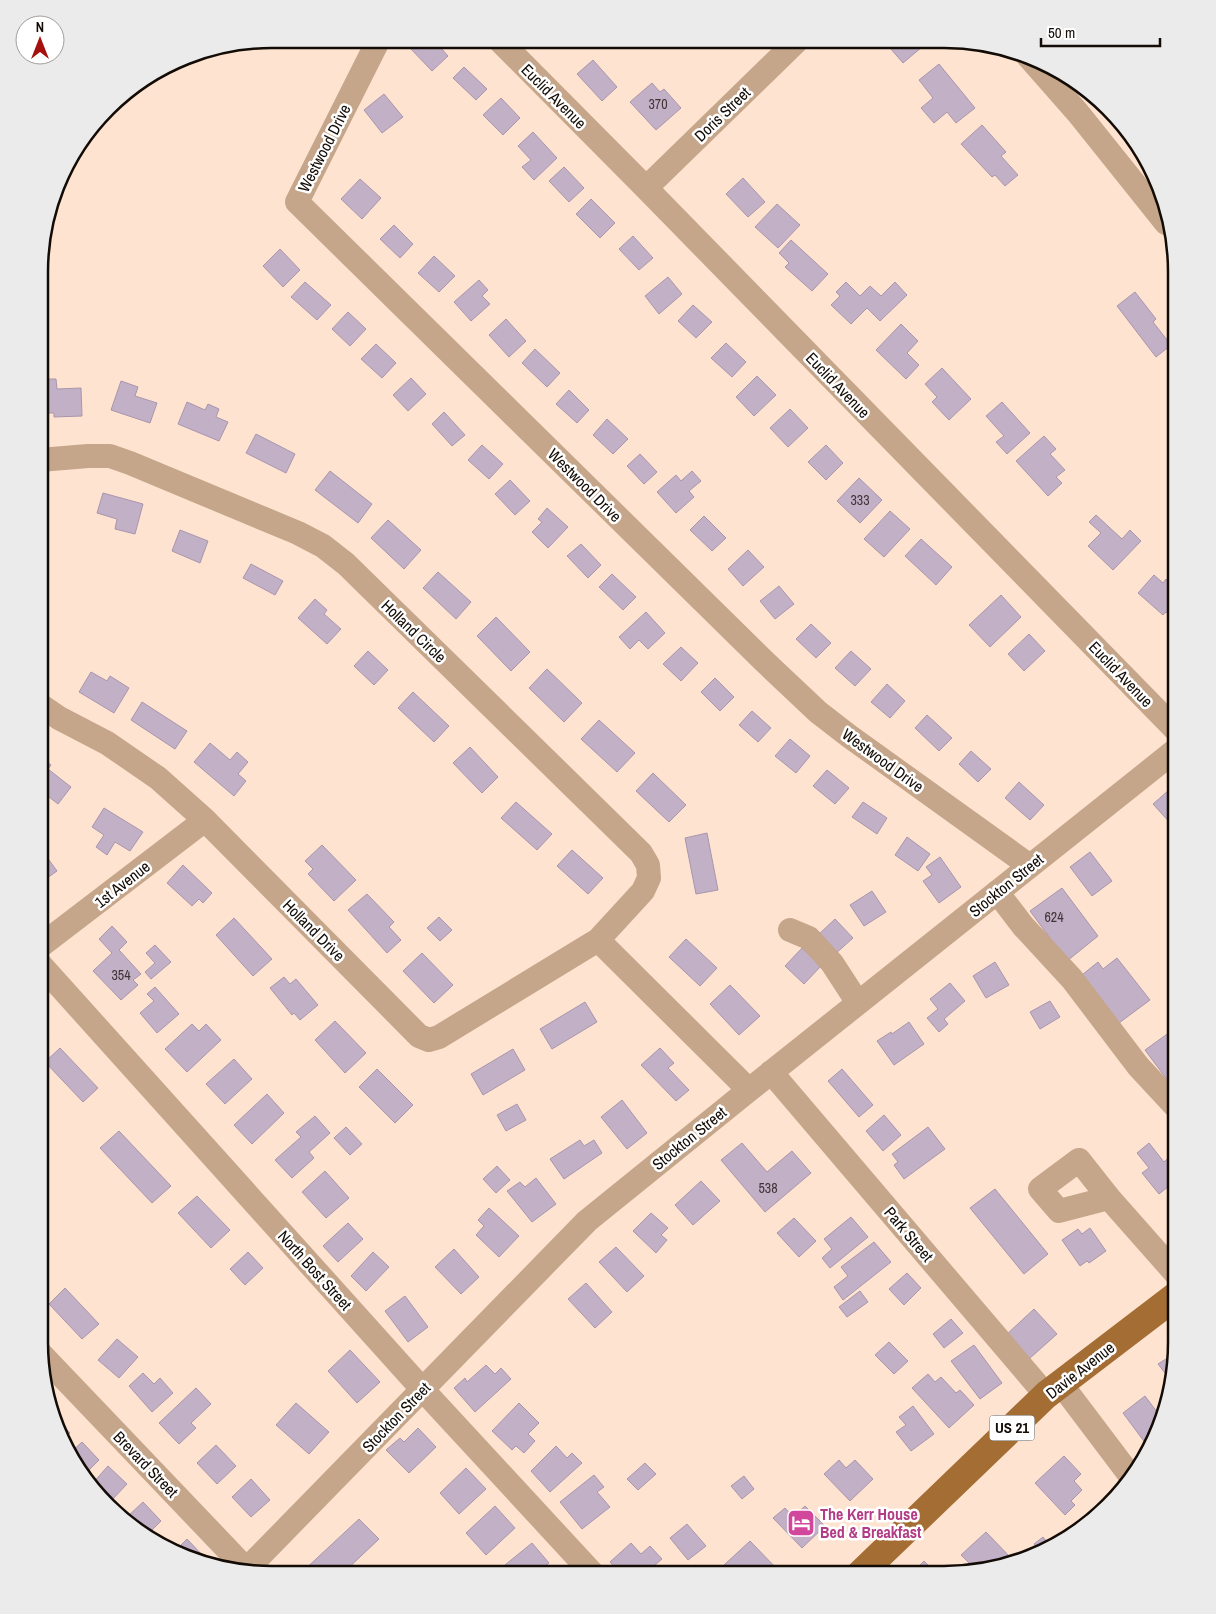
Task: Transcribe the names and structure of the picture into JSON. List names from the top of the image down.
{
  "streets": {
    "main road": ["Davie Avenue", "US 21"],
    "street": [
      "Euclid Avenue",
      "Doris Street",
      "Westwood Drive",
      "Holland Circle",
      "1st Avenue",
      "Stockton Street",
      "Holland Drive",
      "Park Street",
      "North Bost Street",
      "Brevard Street"
    ]
  },
  "crossings": [
    ["Euclid Avenue", "Doris Street"],
    ["Westwood Drive", "Stockton Street"],
    ["Holland Circle", "Holland Drive"],
    ["1st Avenue", "Holland Drive"],
    ["Stockton Street", "Park Street"],
    ["Stockton Street", "North Bost Street"],
    ["Park Street", "Davie Avenue"]
  ],
  "places": {
    "hotel": ["The Kerr House Bed & Breakfast"]
  },
  "house_numbers": [
    "370",
    "333",
    "624",
    "354",
    "538"
  ],
  "scale_bar": "50 m",
  "north": "top"
}
